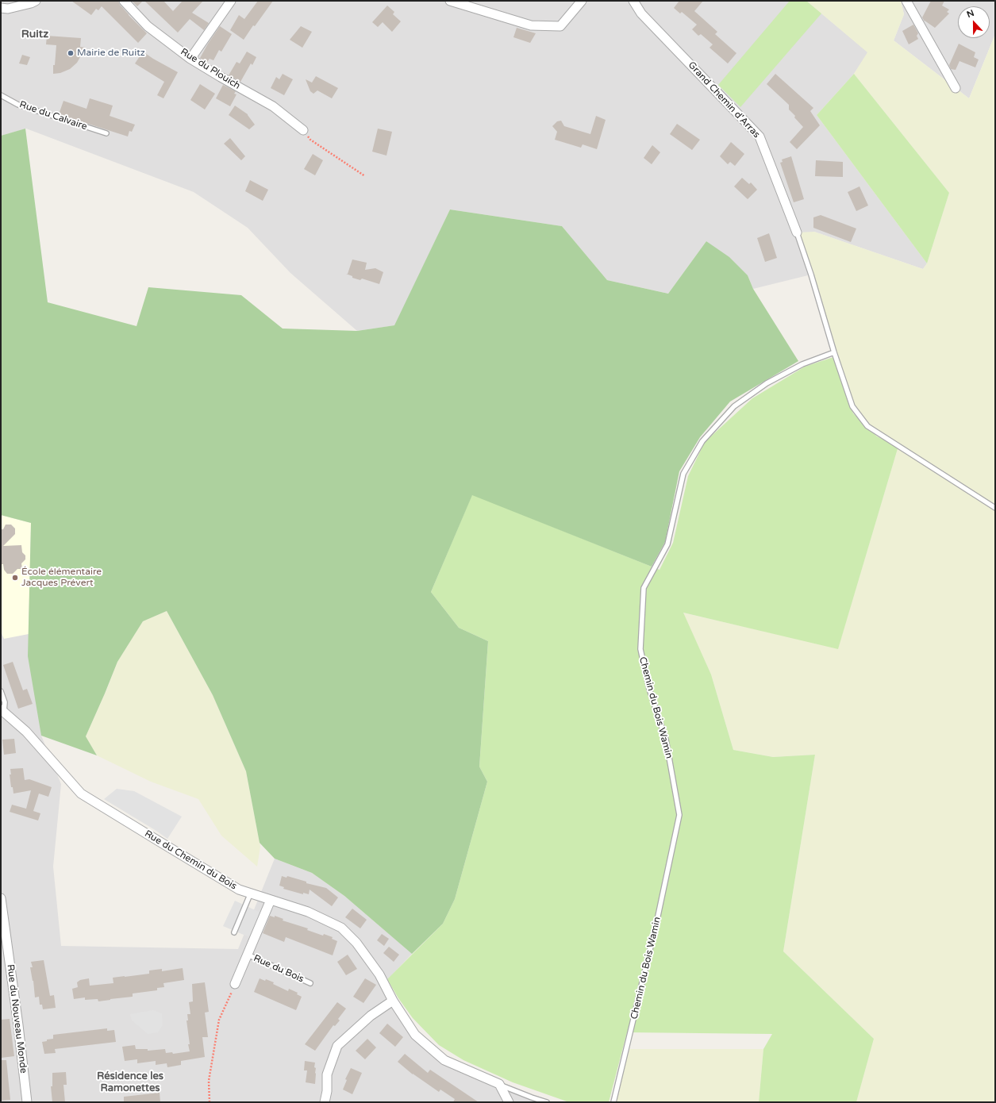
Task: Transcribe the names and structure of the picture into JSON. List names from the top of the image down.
{
  "streets": {
    "street": [
      "Rue du Plouich",
      "Grand Chemin d'Arras",
      "Rue du Chemin du Bois",
      "Rue du Bois",
      "Rue du Nouveau Monde"
    ],
    "lane": ["Rue du Calvaire", "Chemin du Bois Wamin"]
  },
  "crossings": [
    ["Rue du Chemin du Bois", "Rue du Bois"]
  ],
  "districts": ["Ruitz", "Résidence les Ramonettes"],
  "places": ["Mairie de Ruitz", "École élémentaire Jacques Prévert"],
  "north": "top"
}
